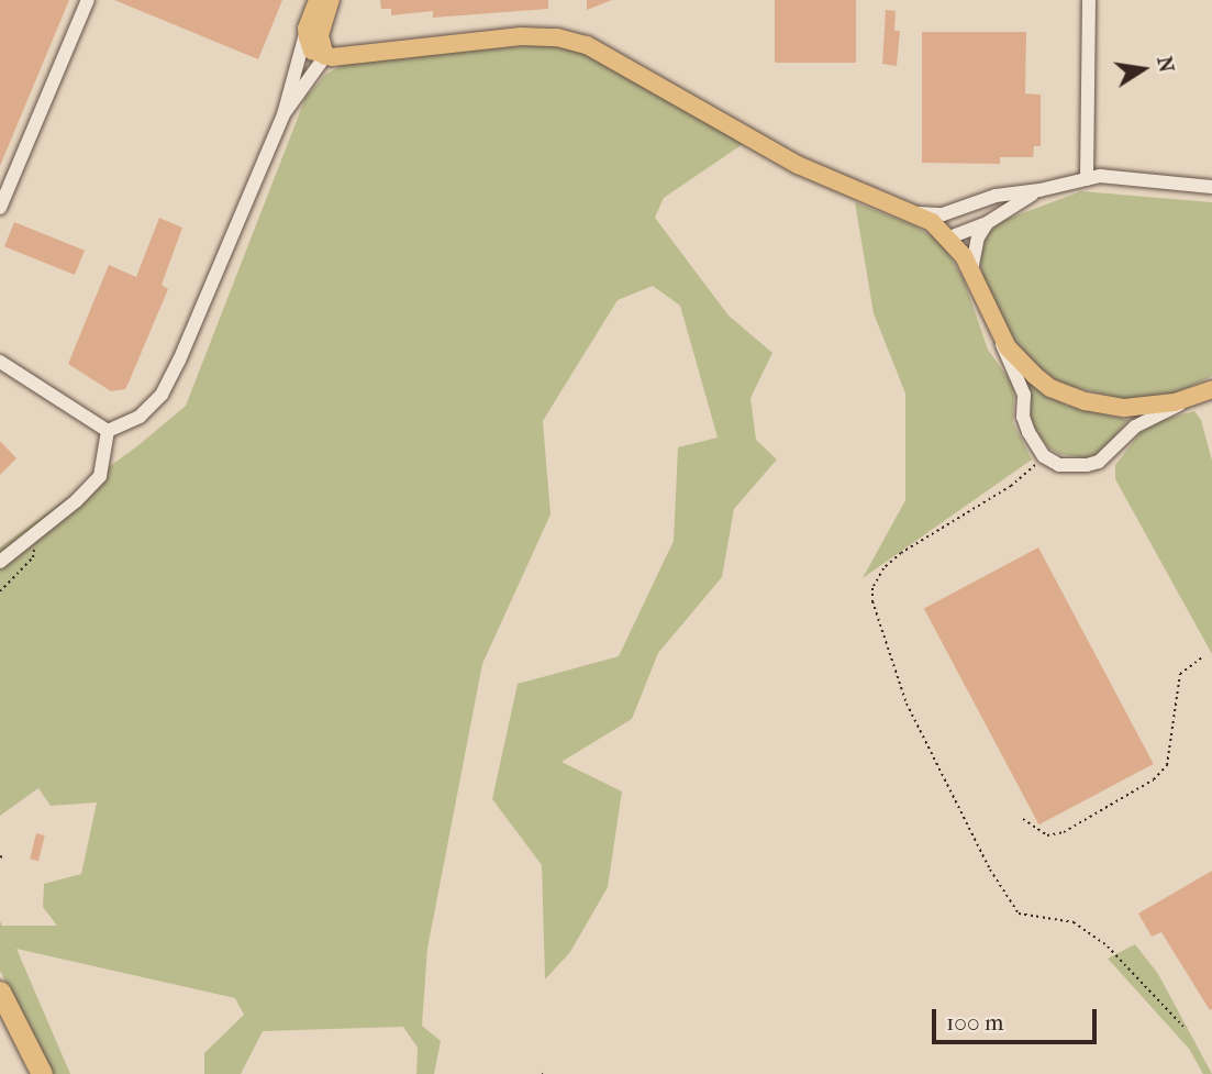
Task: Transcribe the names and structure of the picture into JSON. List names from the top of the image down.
{
  "scale_bar": "100 m",
  "north": "right"
}
